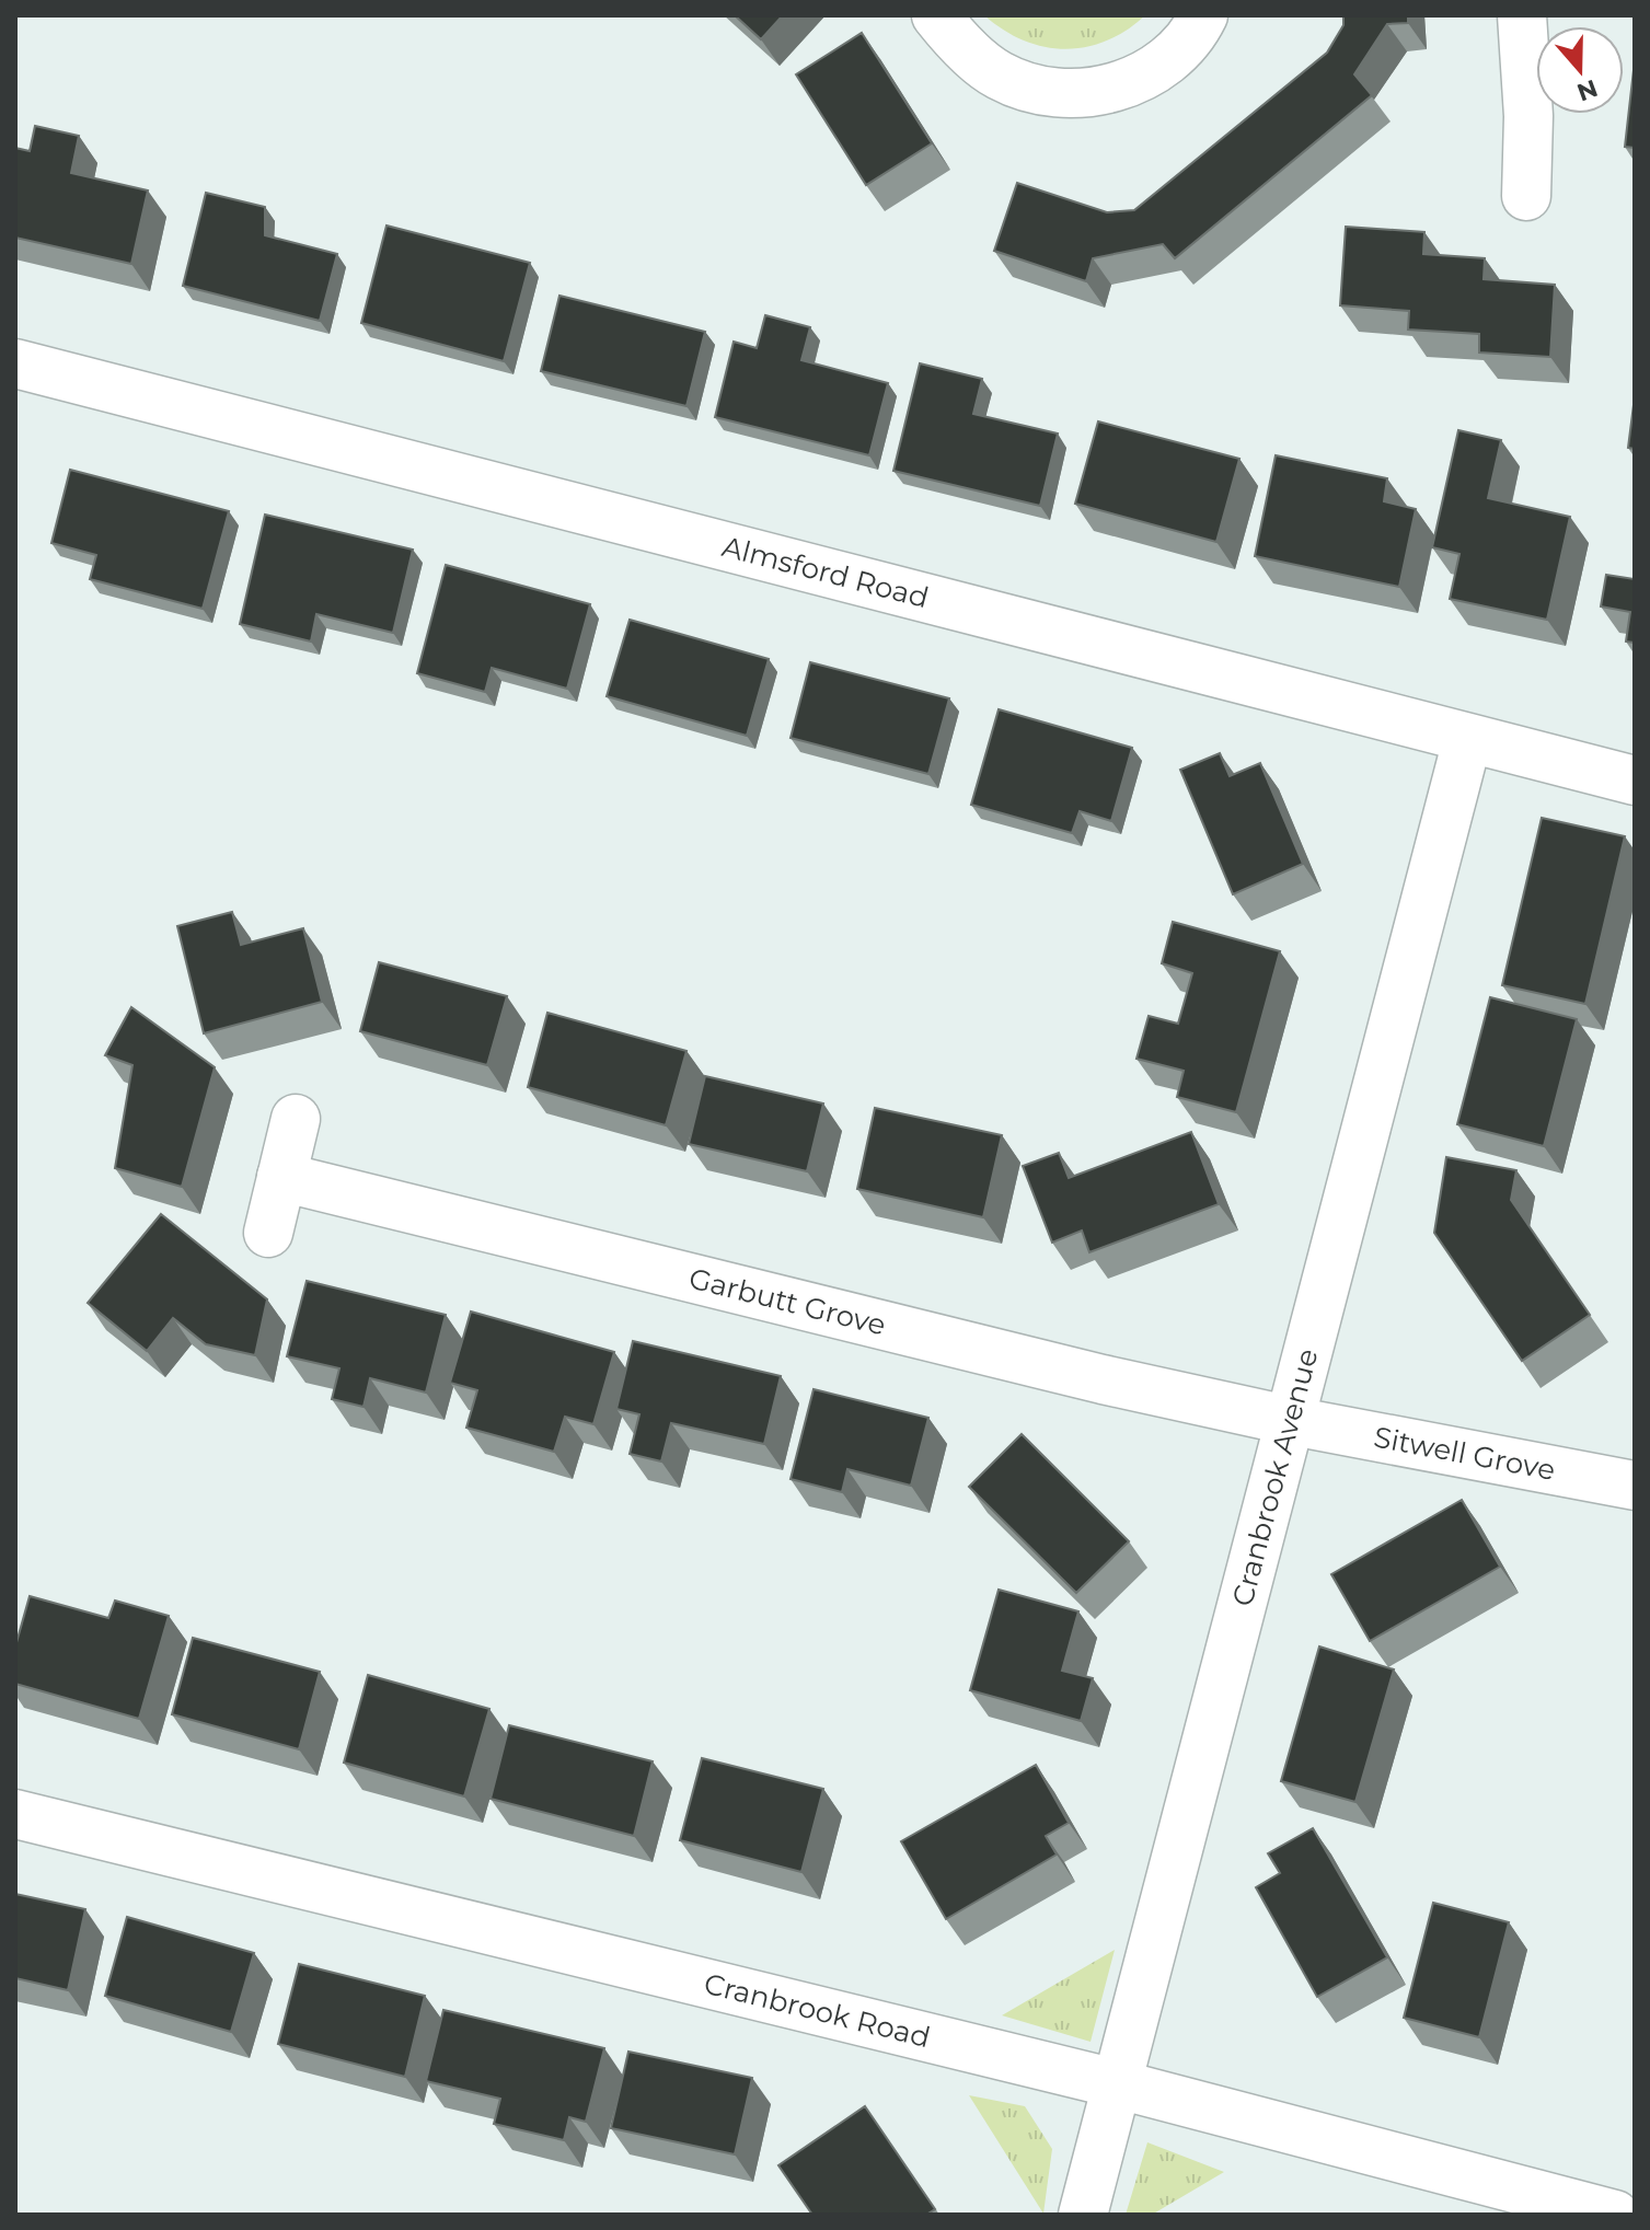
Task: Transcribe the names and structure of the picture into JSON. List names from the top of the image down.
{
  "streets": {
    "street": [
      "Almsford Road",
      "Garbutt Grove",
      "Sitwell Grove",
      "Cranbrook Avenue",
      "Cranbrook Road"
    ]
  },
  "crossings": [
    ["Almsford Road", "Cranbrook Avenue"],
    ["Garbutt Grove", "Sitwell Grove"],
    ["Garbutt Grove", "Cranbrook Avenue"],
    ["Sitwell Grove", "Cranbrook Avenue"],
    ["Cranbrook Avenue", "Cranbrook Road"]
  ],
  "north": "bottom"
}
